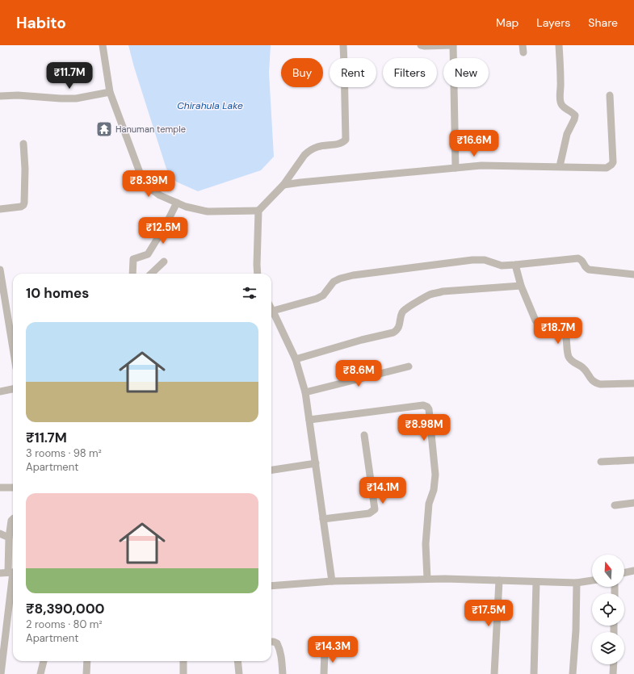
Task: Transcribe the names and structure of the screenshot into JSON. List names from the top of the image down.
{
  "water": ["Chirahula Lake"],
  "places": {
    "temple": ["Hanuman temple"]
  },
  "north": "top",
  "page": {
    "header": "Habito",
    "nav": ["Map", "Layers", "Share"],
    "chip": [
      "Buy",
      "Rent",
      "Filters",
      "New"
    ],
    "price": [
      "₹11.7M",
      "₹16.6M",
      "₹8.39M",
      "₹12.5M",
      "₹18.7M",
      "₹8.6M",
      "₹8.98M",
      "₹14.1M",
      "₹17.5M",
      "₹14.3M"
    ],
    "heading": "10 homes",
    "list": [
      {
        "name": "₹11.7M",
        "note": "3 rooms · 98 m² · Apartment"
      },
      {
        "name": "₹8,390,000",
        "note": "2 rooms · 80 m² · Apartment"
      }
    ]
  }
}
